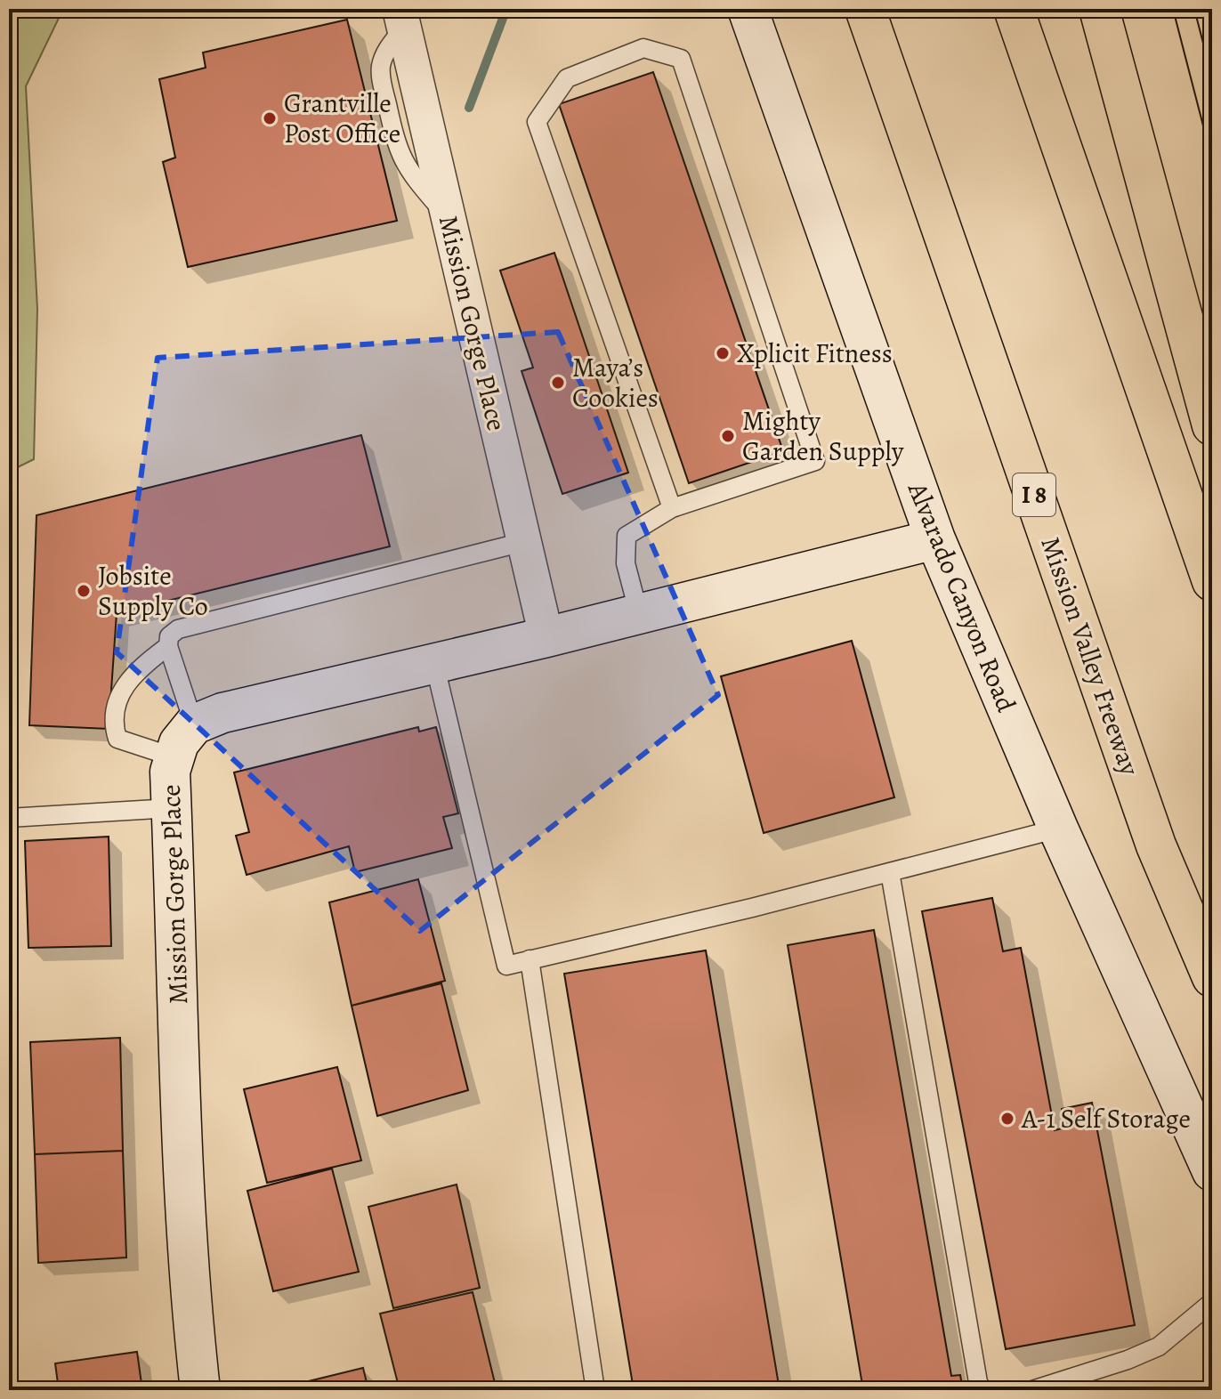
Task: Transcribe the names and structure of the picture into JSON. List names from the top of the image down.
{
  "streets": {
    "highway": ["I 8", "Mission Valley Freeway"],
    "street": ["Mission Gorge Place", "Alvarado Canyon Road"]
  },
  "places": [
    "Grantville Post Office",
    "Xplicit Fitness",
    "Maya’s Cookies",
    "Mighty Garden Supply",
    "Jobsite Supply Co",
    "A-1 Self Storage"
  ]
}
